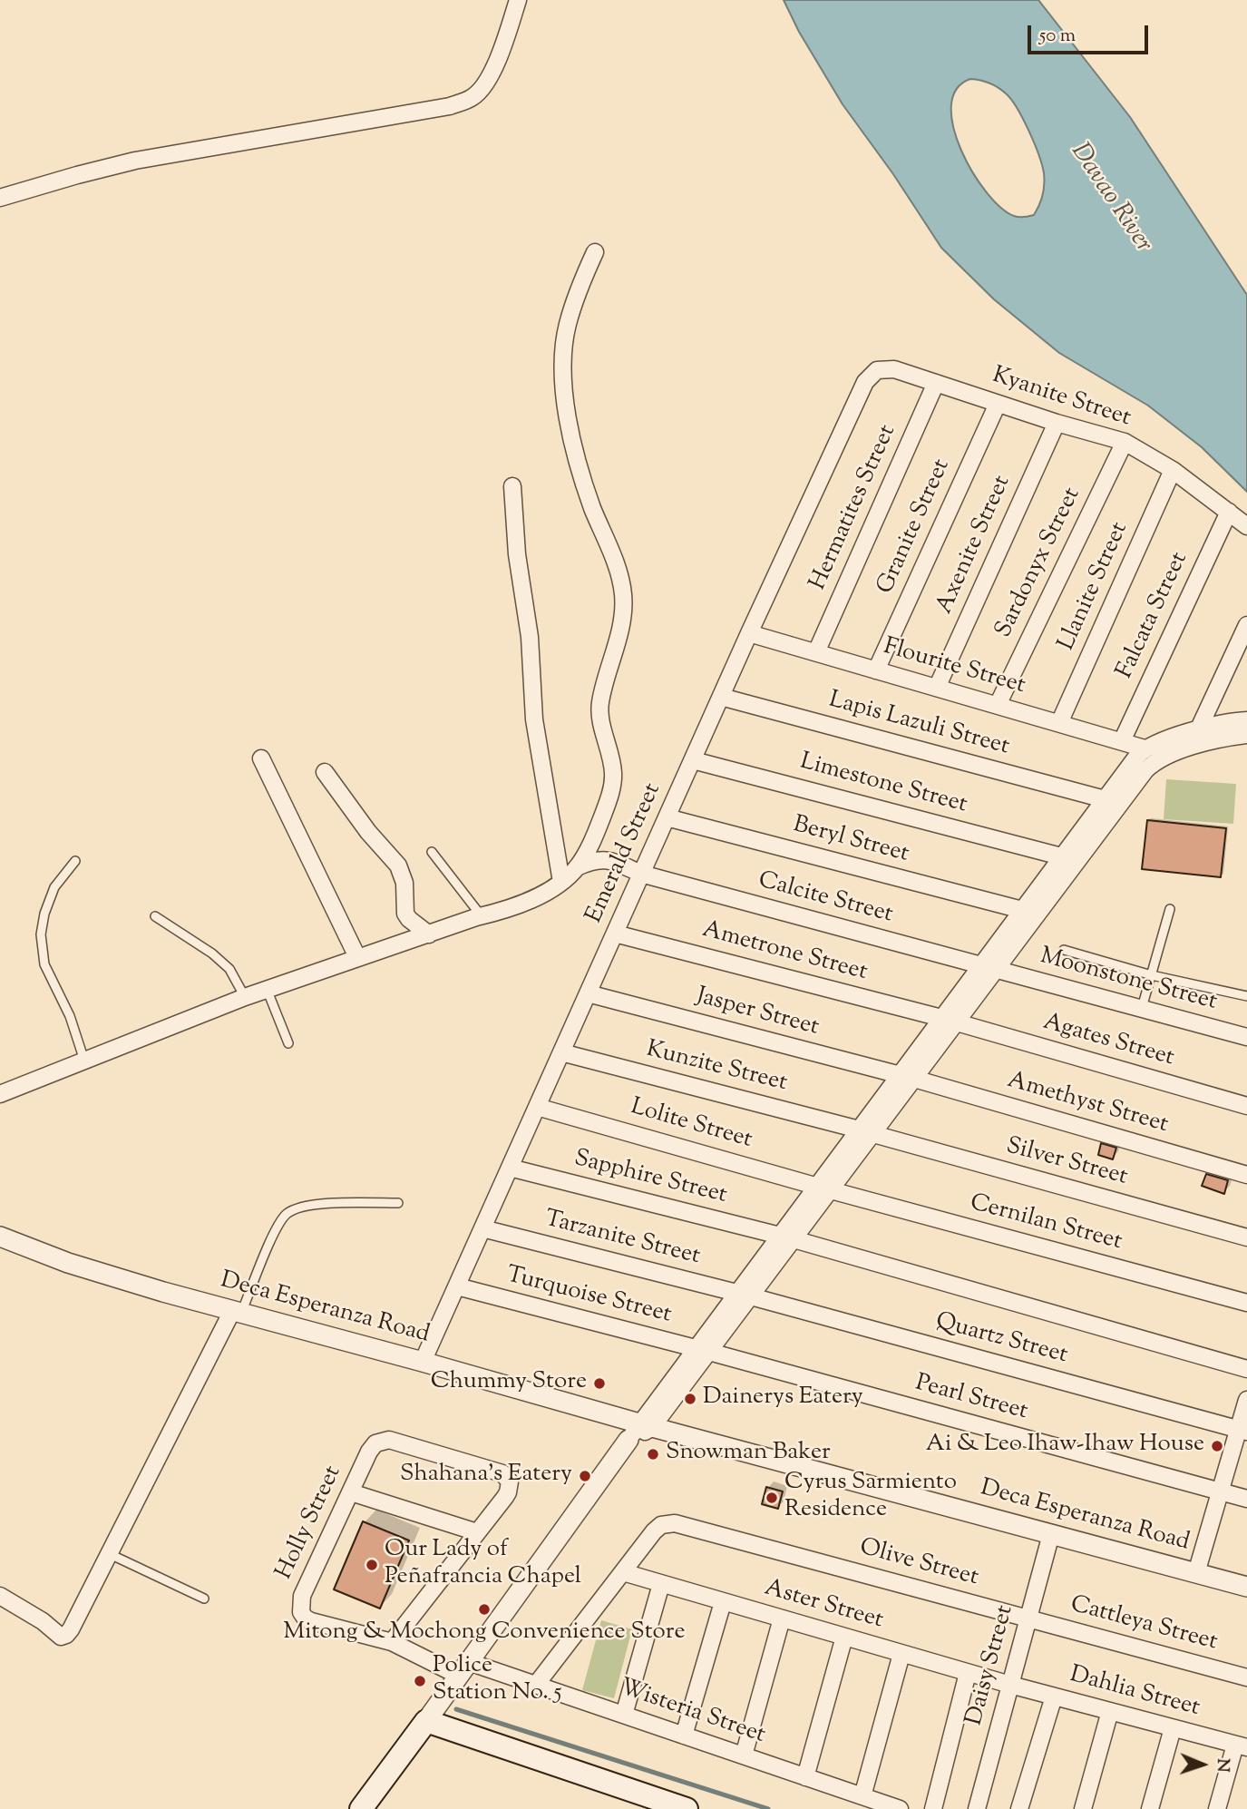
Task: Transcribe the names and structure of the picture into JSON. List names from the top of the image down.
{
  "streets": {
    "street": [
      "Kyanite Street",
      "Hermatites Street",
      "Granite Street",
      "Axenite Street",
      "Sardonyx Street",
      "Llanite Street",
      "Falcata Street",
      "Flourite Street",
      "Lapis Lazuli Street",
      "Limestone Street",
      "Beryl Street",
      "Emerald Street",
      "Calcite Street",
      "Ametrone Street",
      "Moonstone Street",
      "Jasper Street",
      "Agates Street",
      "Kunzite Street",
      "Amethyst Street",
      "Lolite Street",
      "Silver Street",
      "Sapphire Street",
      "Cernilan Street",
      "Tarzanite Street",
      "Turquoise Street",
      "Deca Esperanza Road",
      "Quartz Street",
      "Pearl Street",
      "Holly Street",
      "Olive Street",
      "Aster Street",
      "Cattleya Street",
      "Daisy Street",
      "Dahlia Street",
      "Wisteria Street"
    ]
  },
  "crossings": [
    ["Kyanite Street", "Hermatites Street"],
    ["Kyanite Street", "Granite Street"],
    ["Kyanite Street", "Axenite Street"],
    ["Kyanite Street", "Sardonyx Street"],
    ["Kyanite Street", "Llanite Street"],
    ["Kyanite Street", "Falcata Street"],
    ["Kyanite Street", "Emerald Street"],
    ["Hermatites Street", "Flourite Street"],
    ["Granite Street", "Flourite Street"],
    ["Axenite Street", "Flourite Street"],
    ["Sardonyx Street", "Flourite Street"],
    ["Llanite Street", "Flourite Street"],
    ["Falcata Street", "Flourite Street"],
    ["Flourite Street", "Emerald Street"],
    ["Lapis Lazuli Street", "Emerald Street"],
    ["Limestone Street", "Emerald Street"],
    ["Beryl Street", "Emerald Street"],
    ["Emerald Street", "Calcite Street"],
    ["Emerald Street", "Ametrone Street"],
    ["Emerald Street", "Jasper Street"],
    ["Emerald Street", "Kunzite Street"],
    ["Emerald Street", "Lolite Street"],
    ["Emerald Street", "Sapphire Street"],
    ["Emerald Street", "Tarzanite Street"],
    ["Emerald Street", "Turquoise Street"],
    ["Emerald Street", "Deca Esperanza Road"],
    ["Calcite Street", "Moonstone Street"],
    ["Ametrone Street", "Agates Street"],
    ["Jasper Street", "Amethyst Street"],
    ["Kunzite Street", "Silver Street"],
    ["Lolite Street", "Cernilan Street"],
    ["Tarzanite Street", "Quartz Street"],
    ["Turquoise Street", "Pearl Street"],
    ["Deca Esperanza Road", "Daisy Street"],
    ["Holly Street", "Wisteria Street"],
    ["Olive Street", "Aster Street"],
    ["Olive Street", "Cattleya Street"],
    ["Olive Street", "Daisy Street"],
    ["Olive Street", "Wisteria Street"],
    ["Aster Street", "Daisy Street"],
    ["Aster Street", "Dahlia Street"],
    ["Cattleya Street", "Daisy Street"],
    ["Daisy Street", "Dahlia Street"]
  ],
  "water": ["Davao River"],
  "places": [
    "Chummy Store",
    "Dainerys Eatery",
    "Ai & Leo Ihaw-Ihaw House",
    "Snowman Baker",
    "Shahana's Eatery",
    "Cyrus Sarmiento Residence",
    "Our Lady of Peñafrancia Chapel",
    "Mitong & Mochong Convenience Store",
    "Police Station No. 5"
  ],
  "scale_bar": "50 m",
  "north": "right"
}
